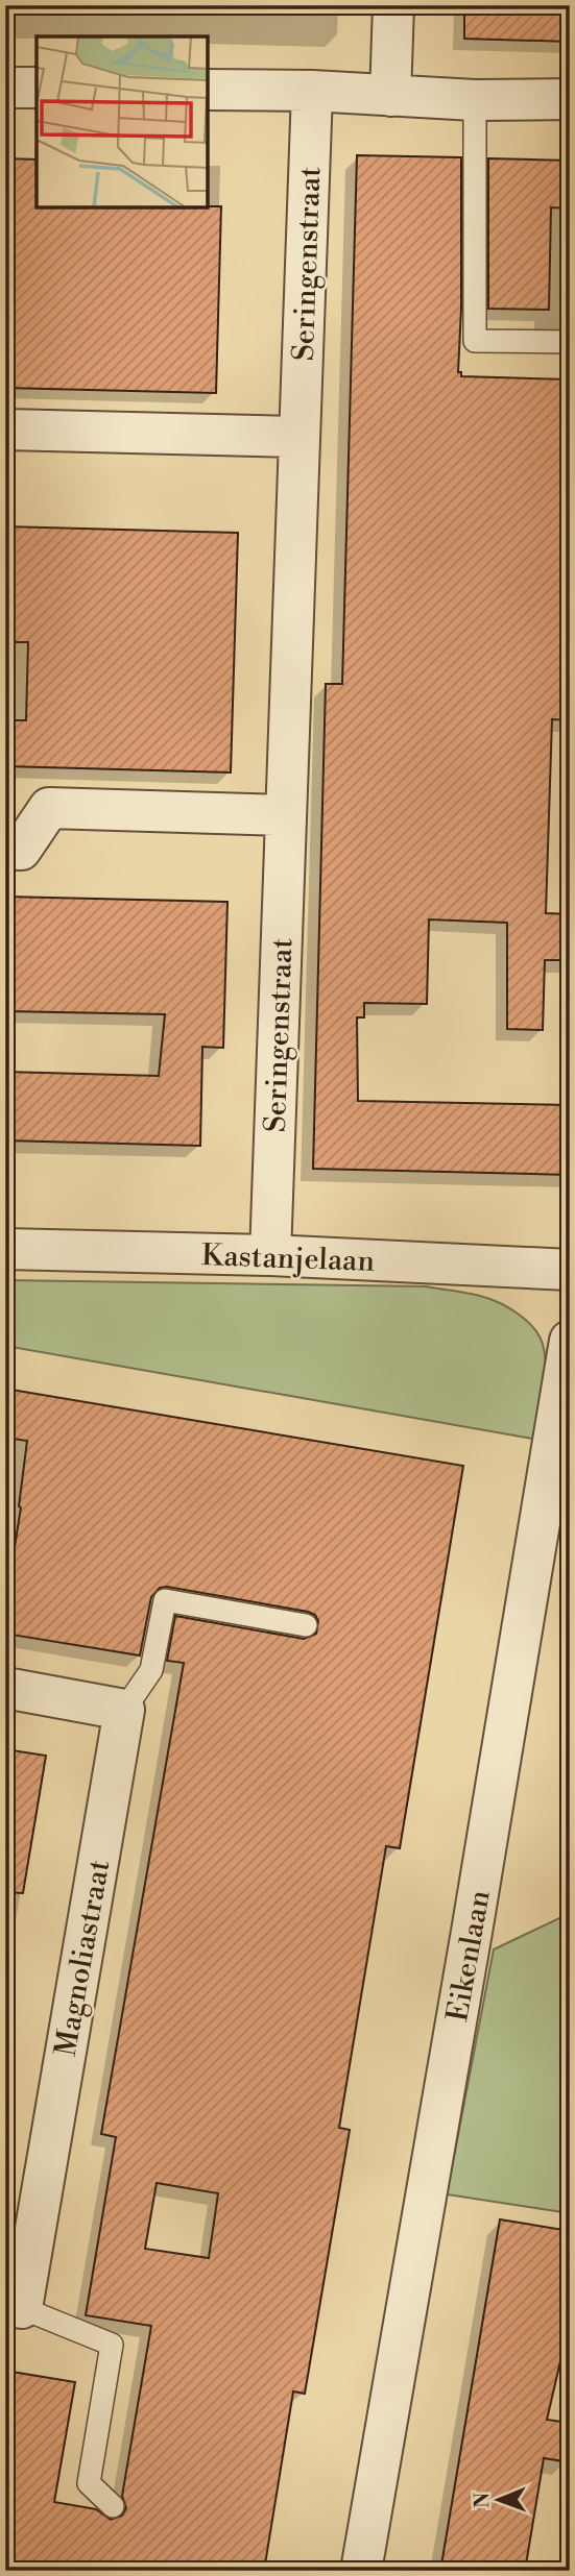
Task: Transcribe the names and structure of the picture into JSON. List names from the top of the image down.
{
  "streets": {
    "street": [
      "Seringenstraat",
      "Kastanjelaan",
      "Eikenlaan",
      "Magnoliastraat"
    ]
  },
  "crossings": [
    ["Seringenstraat", "Kastanjelaan"]
  ],
  "north": "left"
}
